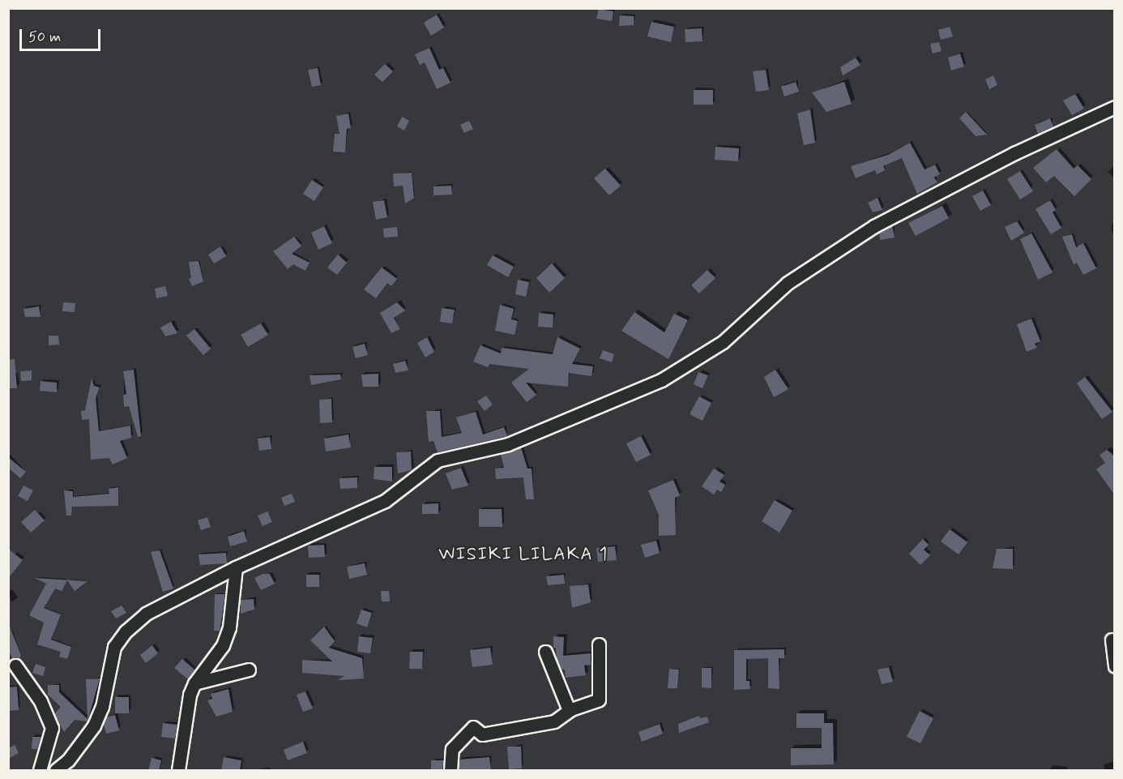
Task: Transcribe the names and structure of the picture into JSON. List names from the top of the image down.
{
  "districts": ["WISIKI LILAKA 1"],
  "scale_bar": "50 m"
}
